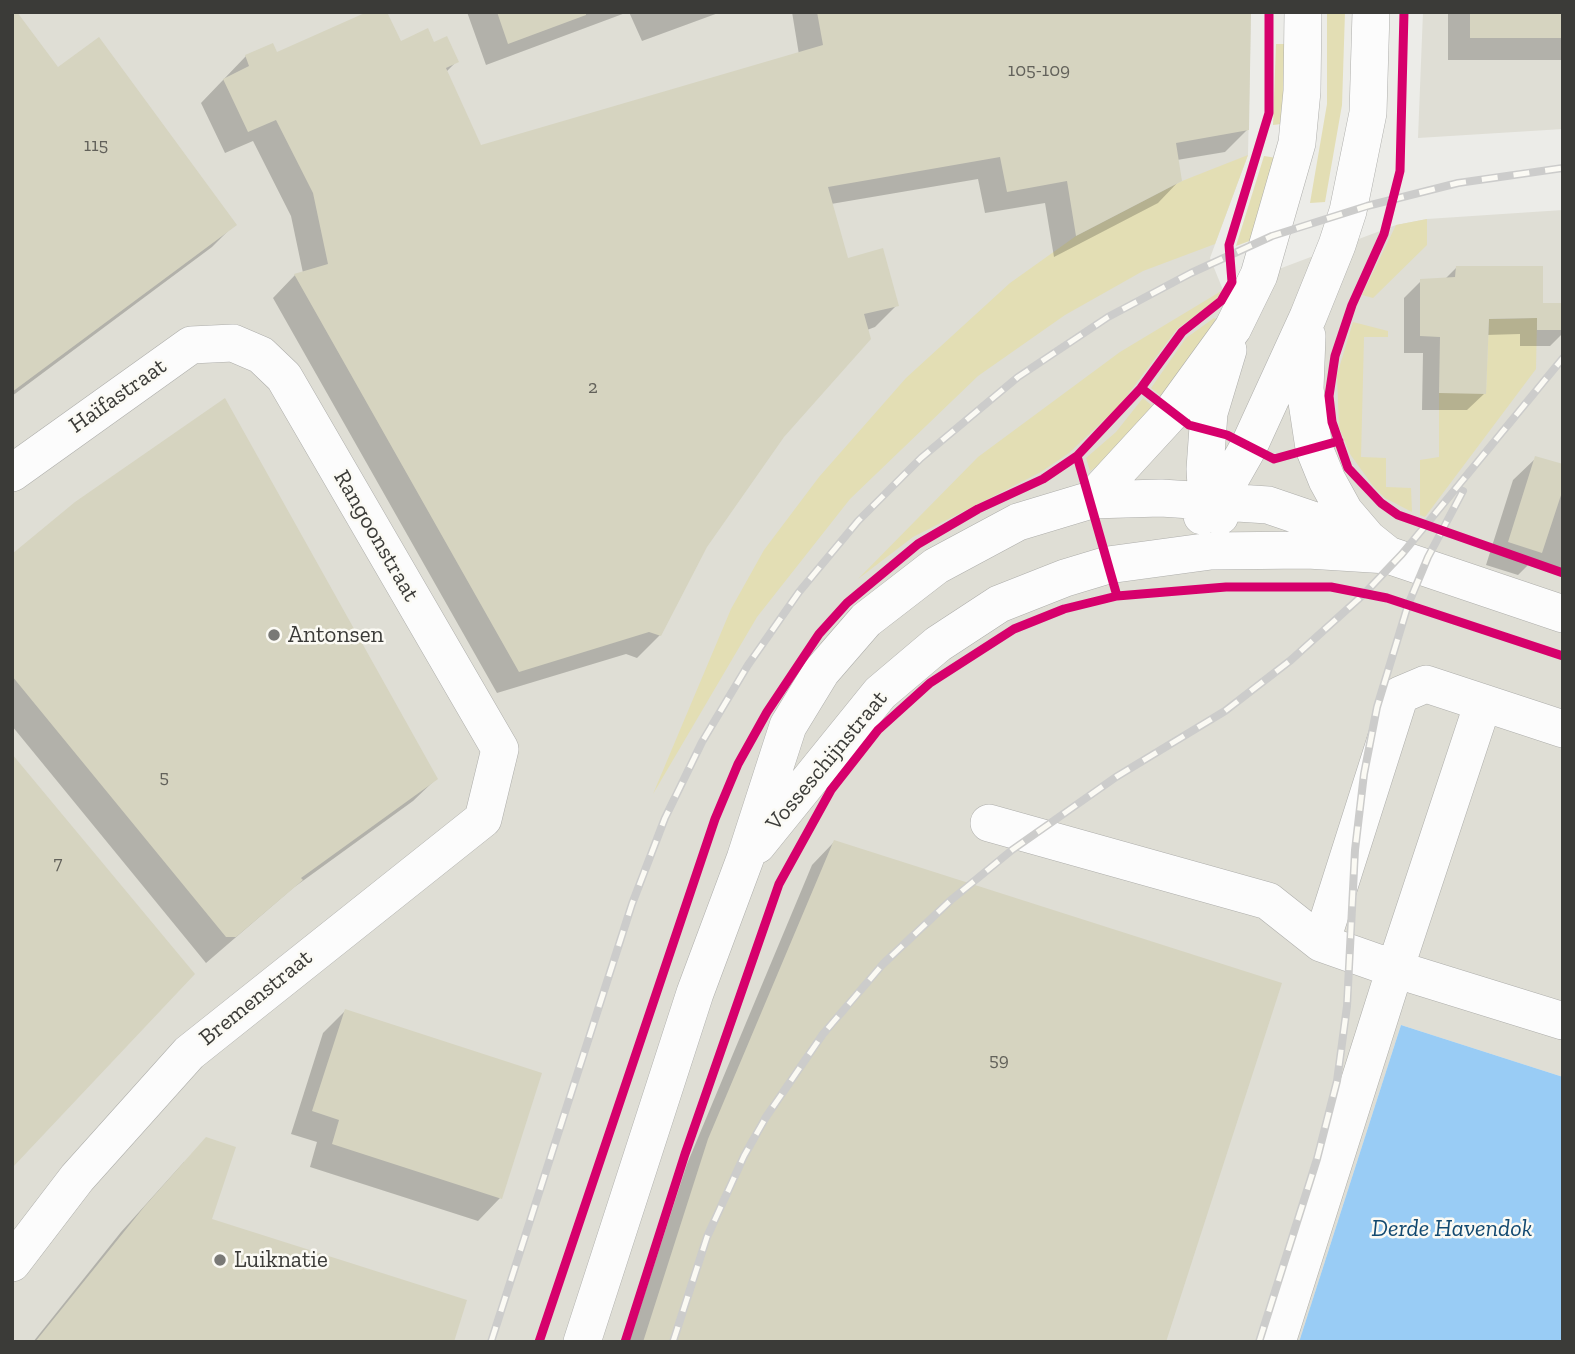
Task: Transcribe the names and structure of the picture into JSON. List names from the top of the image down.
{
  "streets": {
    "street": [
      "Haïfastraat",
      "Rangoonstraat",
      "Vosseschijnstraat",
      "Bremenstraat"
    ]
  },
  "crossings": [
    ["Haïfastraat", "Rangoonstraat"],
    ["Rangoonstraat", "Bremenstraat"]
  ],
  "water": ["Derde Havendok"],
  "places": ["Antonsen", "Luiknatie"],
  "house_numbers": [
    "105-109",
    "115",
    "2",
    "5",
    "7",
    "59"
  ]
}
